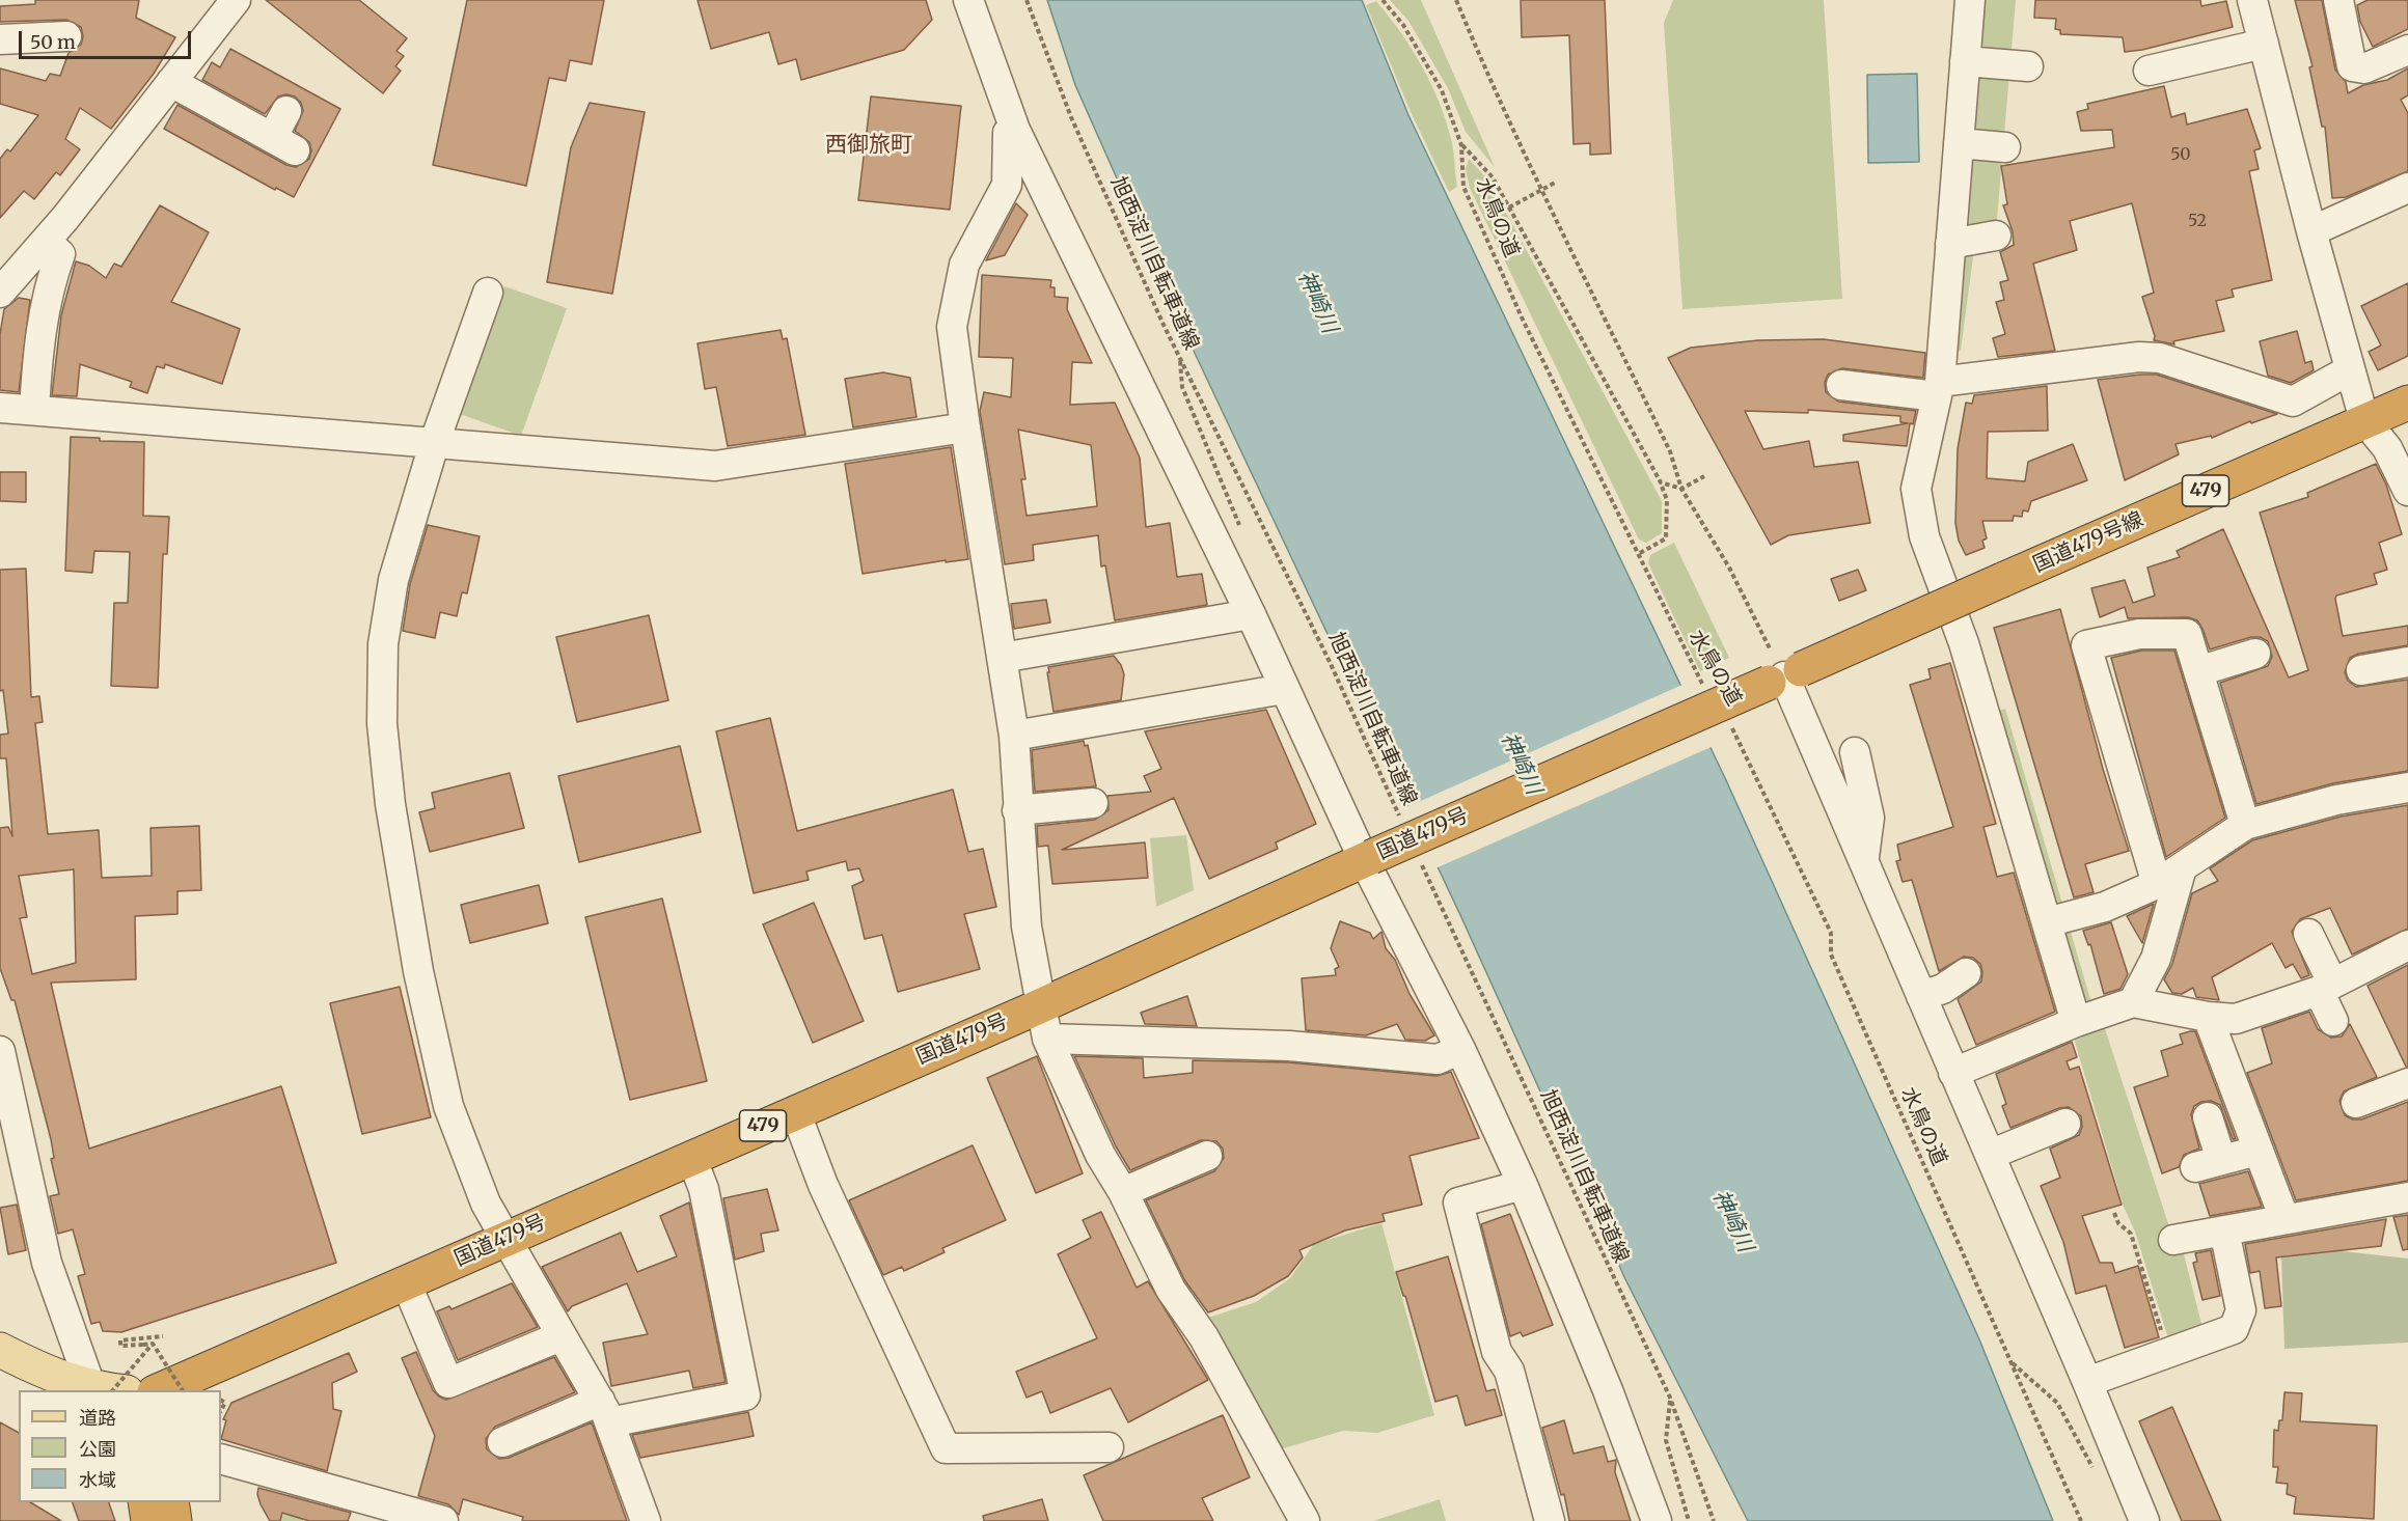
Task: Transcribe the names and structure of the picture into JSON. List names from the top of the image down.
{
  "streets": {
    "highway": ["479", "国道479号線", "国道479号"],
    "path": ["水鳥の道", "旭西淀川自転車道線"]
  },
  "crossings": [
    ["国道479号線", "国道479号"]
  ],
  "districts": ["西御旅町"],
  "water": ["神崎川"],
  "house_numbers": ["50", "52"],
  "legend": ["道路", "公園", "水域"],
  "scale_bar": "50 m"
}
